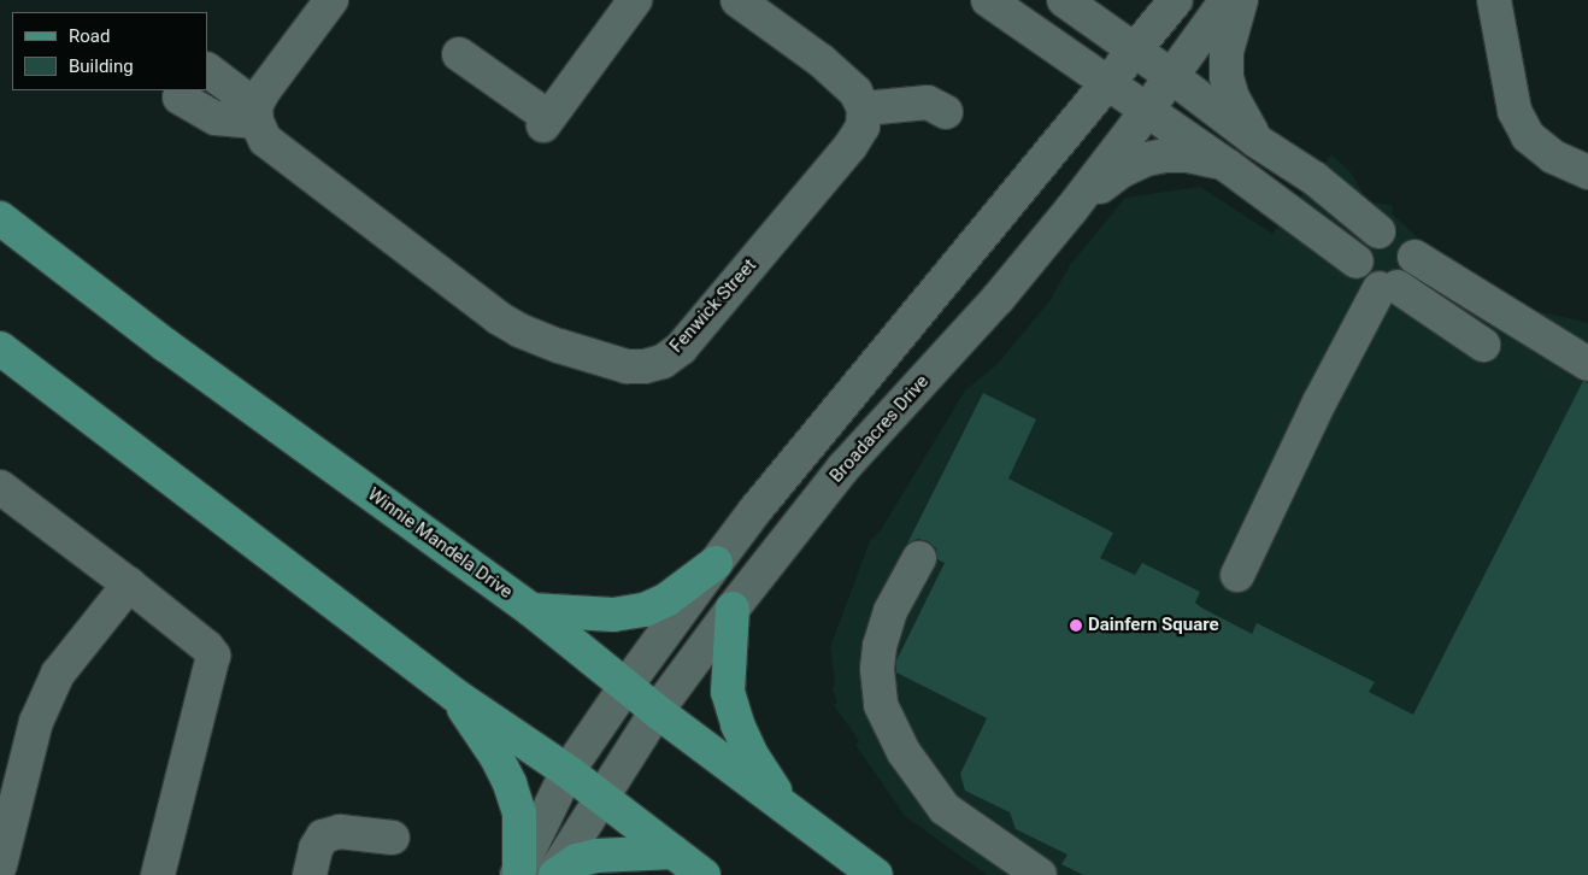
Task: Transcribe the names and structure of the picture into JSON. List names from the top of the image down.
{
  "streets": {
    "main road": ["Winnie Mandela Drive"],
    "street": ["Fenwick Street", "Broadacres Drive"]
  },
  "crossings": [
    ["Broadacres Drive", "Winnie Mandela Drive"]
  ],
  "places": ["Dainfern Square"],
  "legend": ["Road", "Building"]
}
